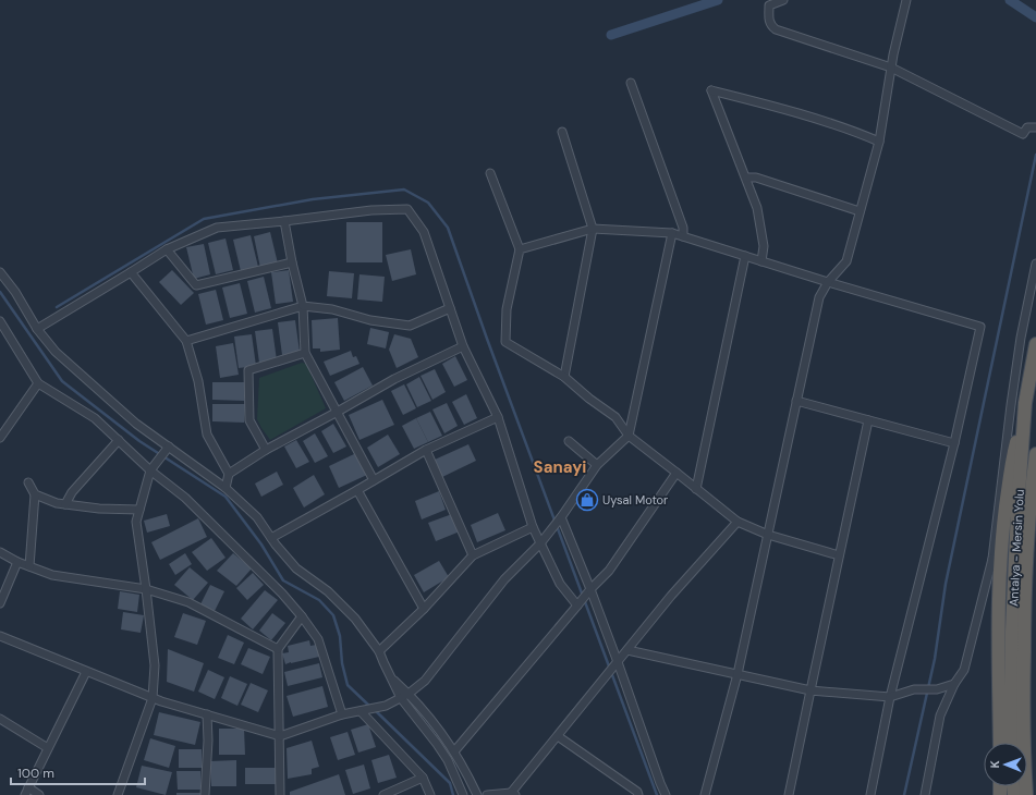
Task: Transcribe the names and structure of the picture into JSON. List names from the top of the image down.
{
  "streets": {
    "highway": ["Antalya - Mersin Yolu"]
  },
  "districts": ["Sanayi"],
  "places": {
    "shop": ["Uysal Motor"]
  },
  "scale_bar": "100 m",
  "north": "left"
}
